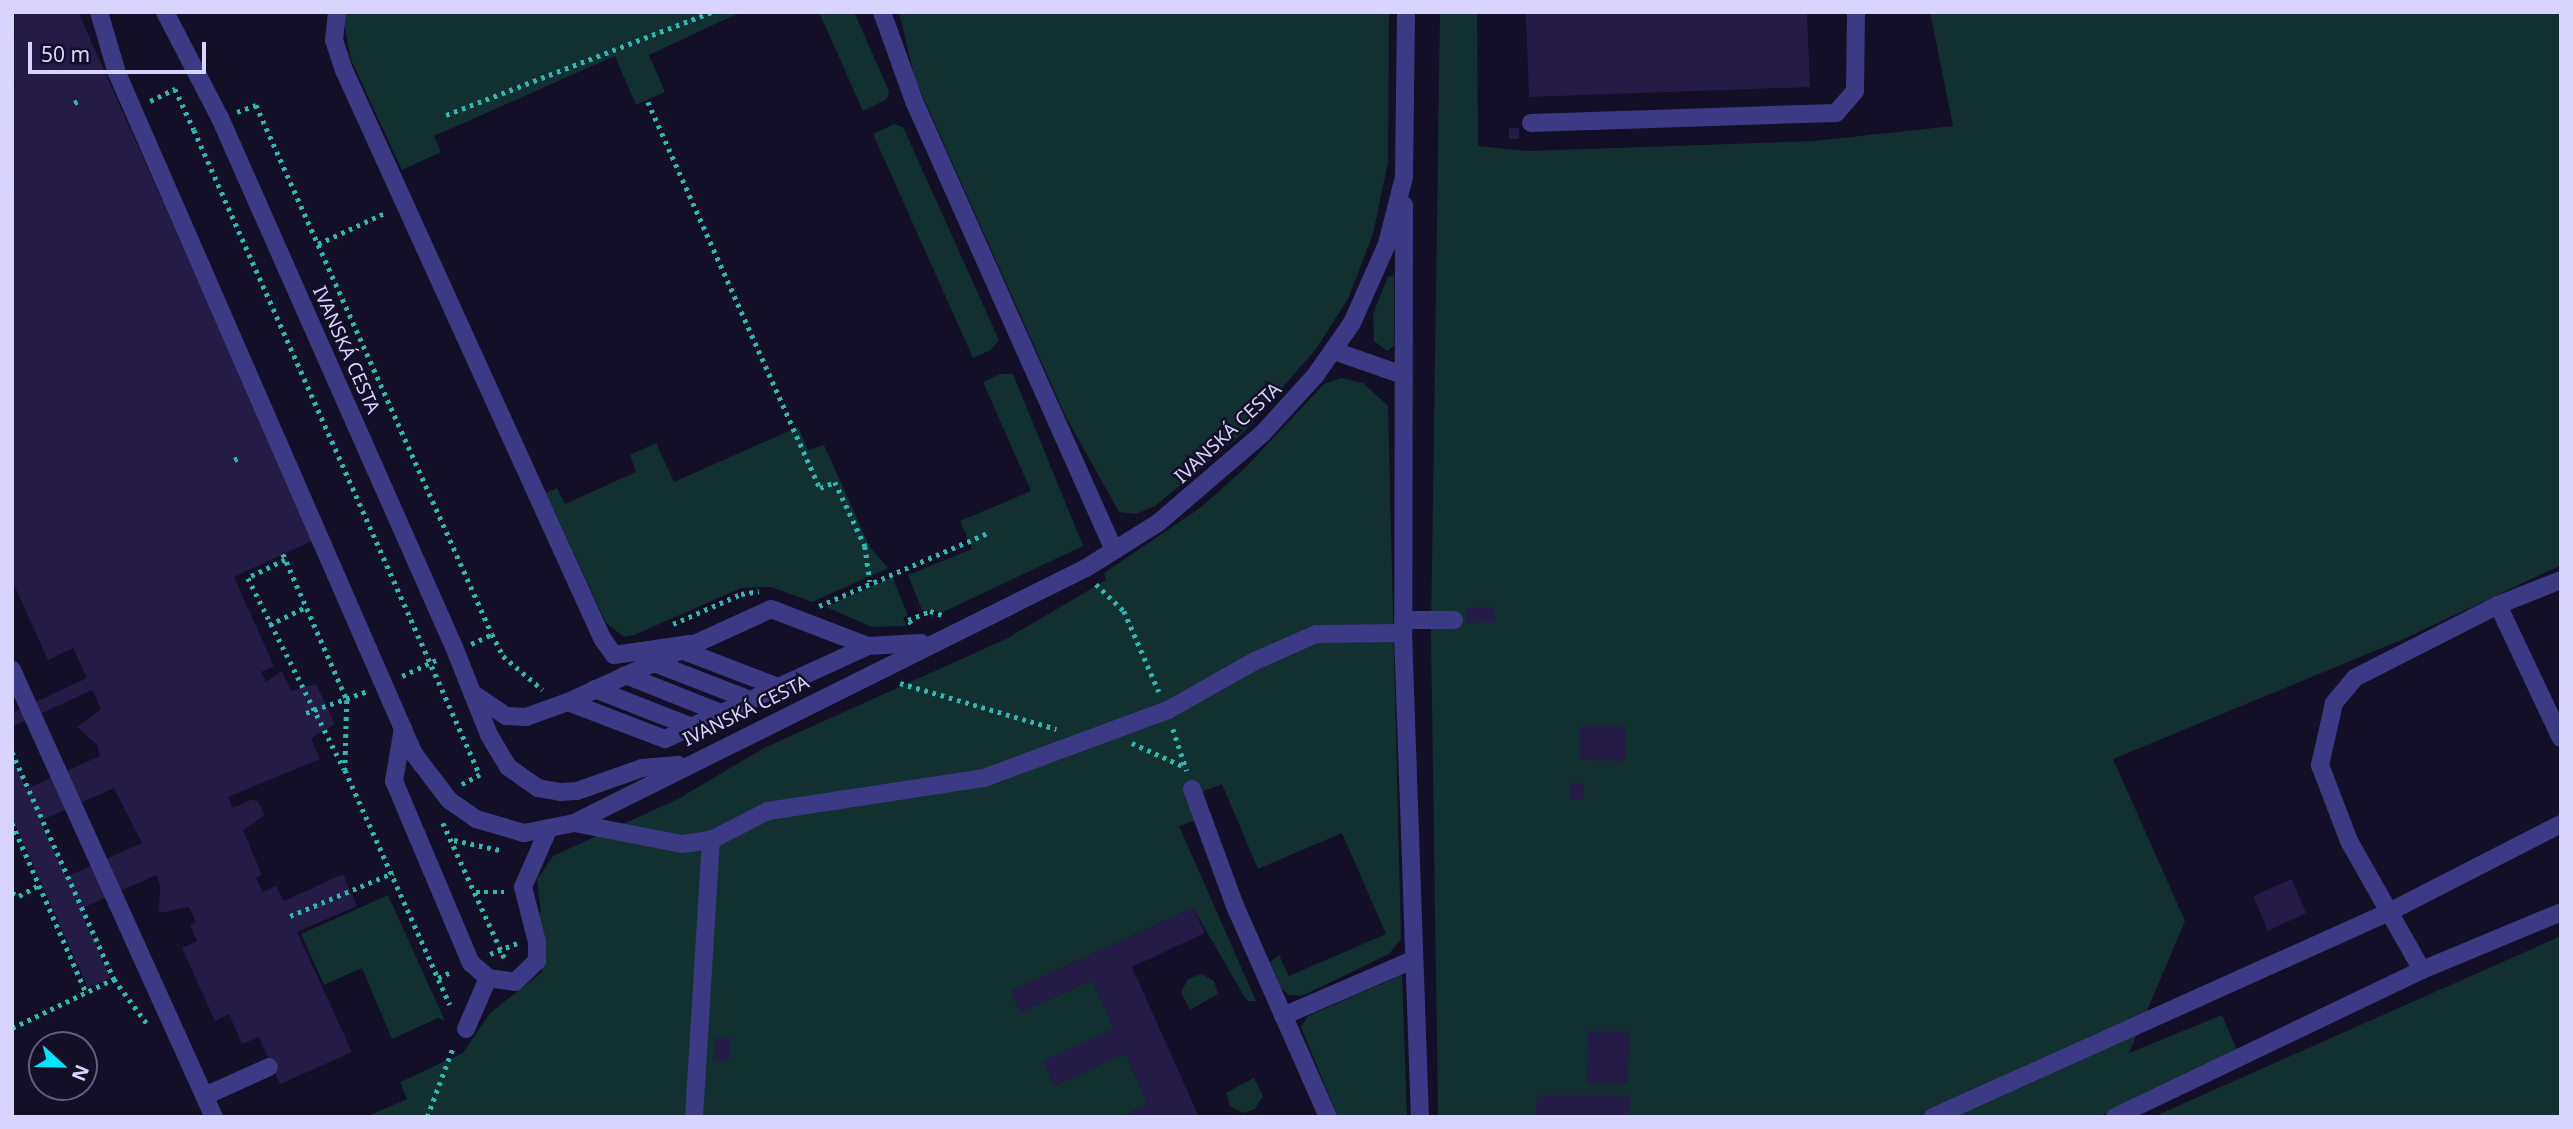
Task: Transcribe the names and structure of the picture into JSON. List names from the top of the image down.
{
  "streets": {
    "street": ["IVANSKÁ CESTA"]
  },
  "scale_bar": "50 m",
  "north": "right"
}
